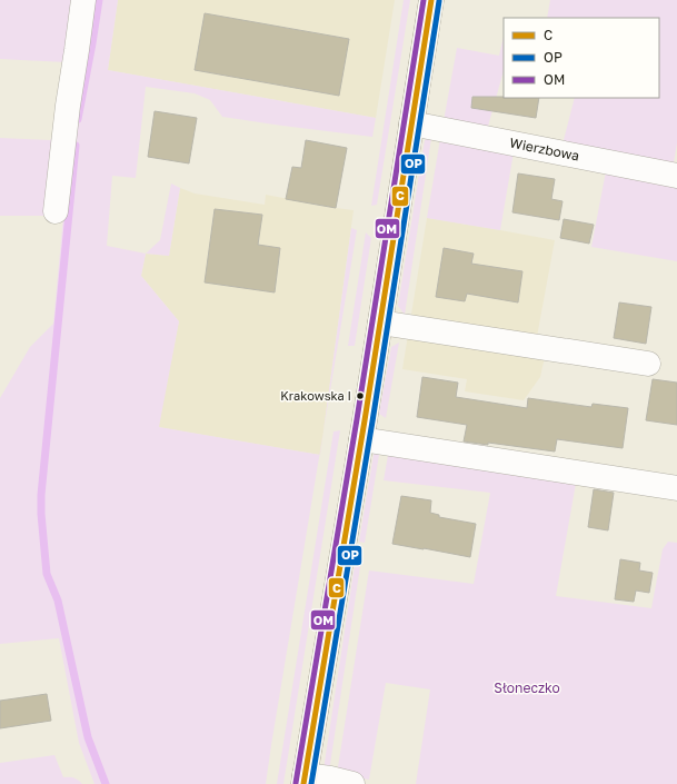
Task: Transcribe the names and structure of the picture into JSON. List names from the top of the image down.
{
  "streets": {
    "lane": ["Wierzbowa"]
  },
  "parks": ["Słoneczko"],
  "places": ["Krakowska I"],
  "lines": ["transit line C", "transit line OM", "transit line OP"],
  "legend": ["C", "OP", "OM"]
}
